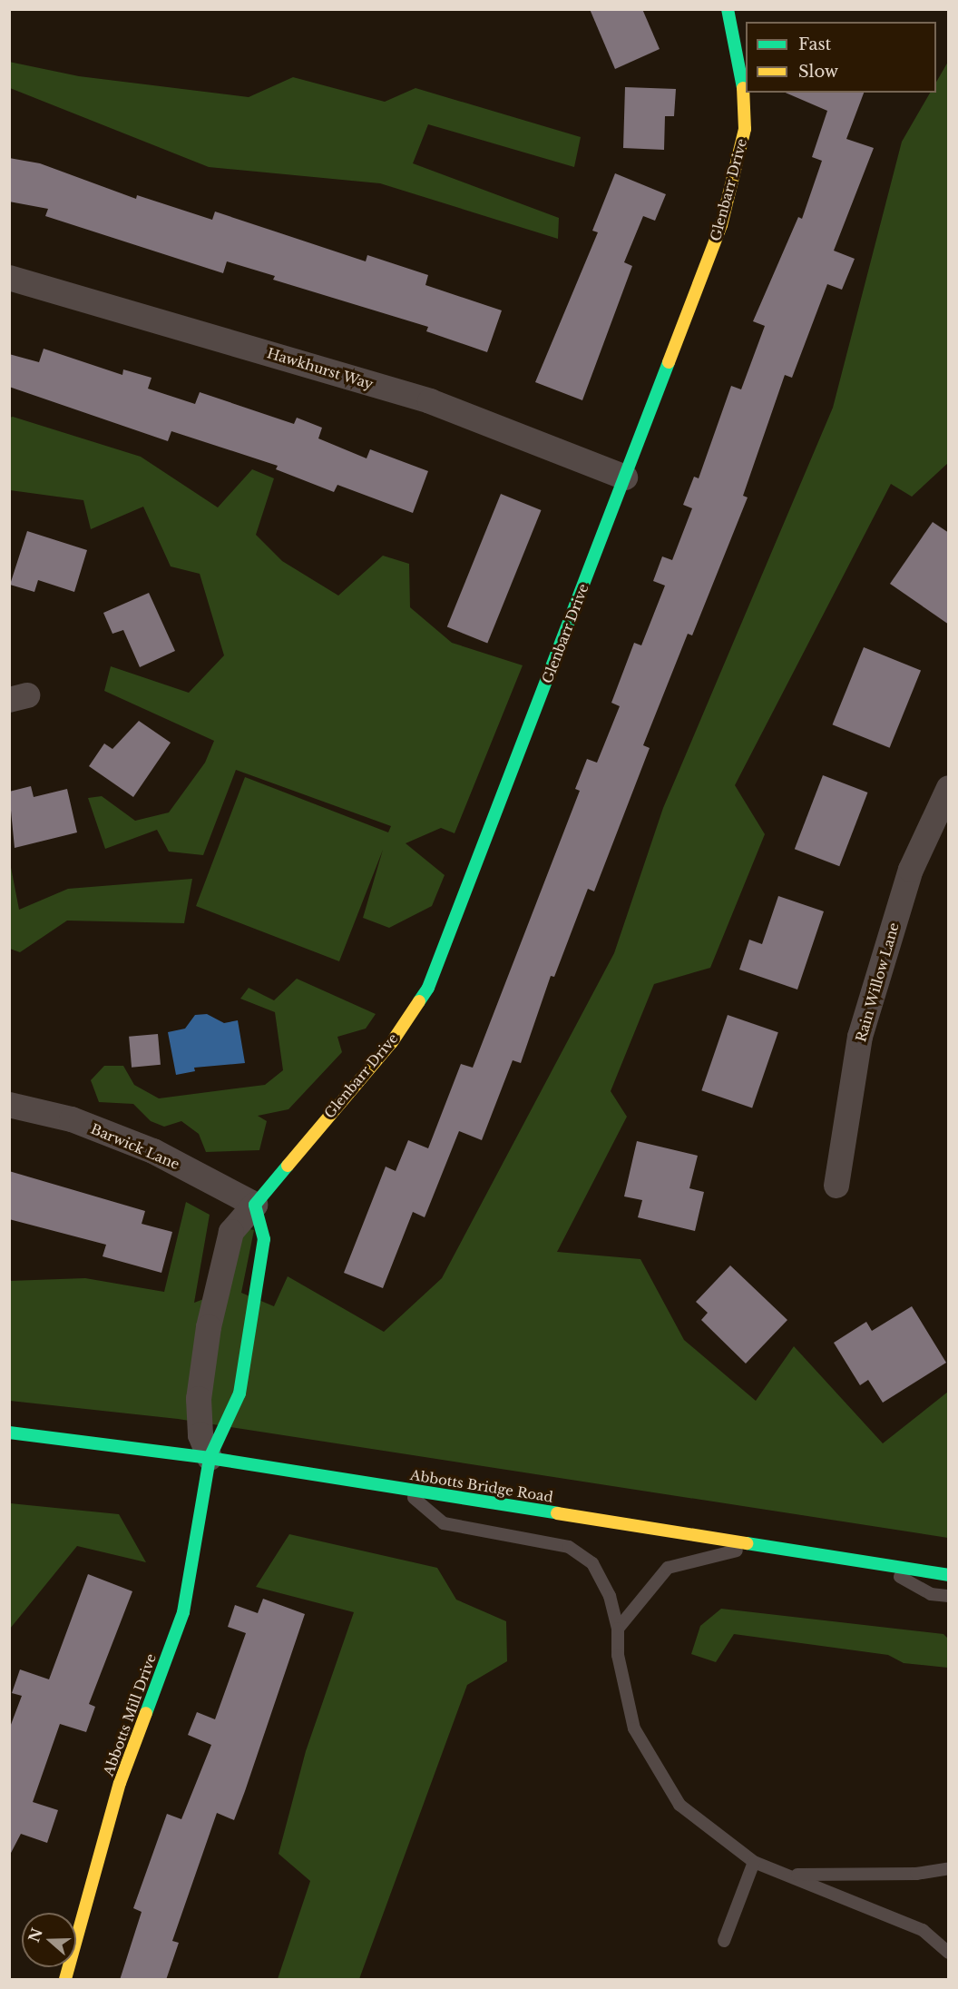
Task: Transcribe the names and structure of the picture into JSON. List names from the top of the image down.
{
  "streets": {
    "street": [
      "Glenbarr Drive",
      "Hawkhurst Way",
      "Rain Willow Lane",
      "Barwick Lane",
      "Abbotts Bridge Road",
      "Abbotts Mill Drive"
    ]
  },
  "crossings": [
    ["Glenbarr Drive", "Hawkhurst Way"],
    ["Glenbarr Drive", "Barwick Lane"],
    ["Glenbarr Drive", "Abbotts Bridge Road"],
    ["Glenbarr Drive", "Abbotts Mill Drive"],
    ["Abbotts Bridge Road", "Abbotts Mill Drive"]
  ],
  "legend": ["Fast", "Slow"],
  "north": "left"
}
